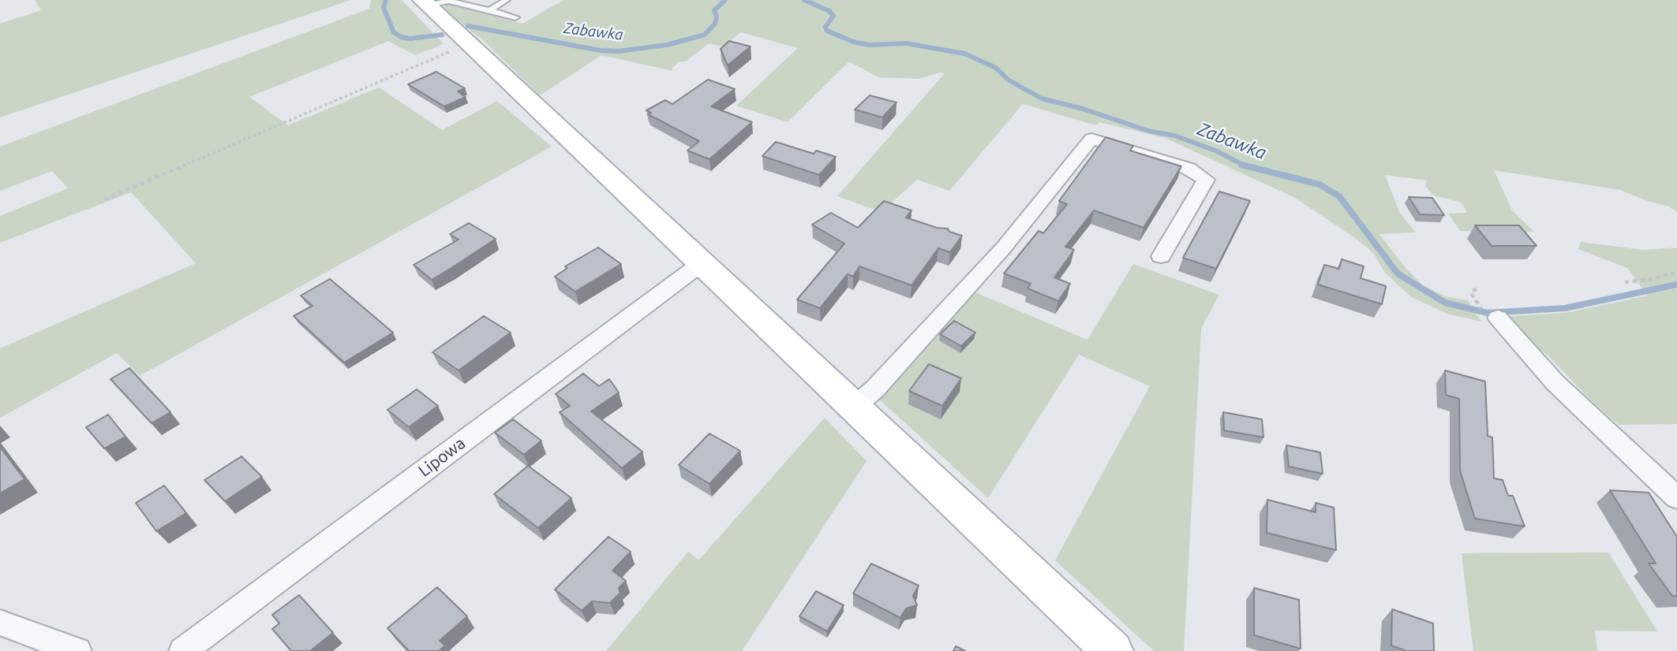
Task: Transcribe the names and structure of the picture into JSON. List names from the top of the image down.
{
  "streets": {
    "street": ["Lipowa"]
  },
  "water": ["Zabawka"]
}
